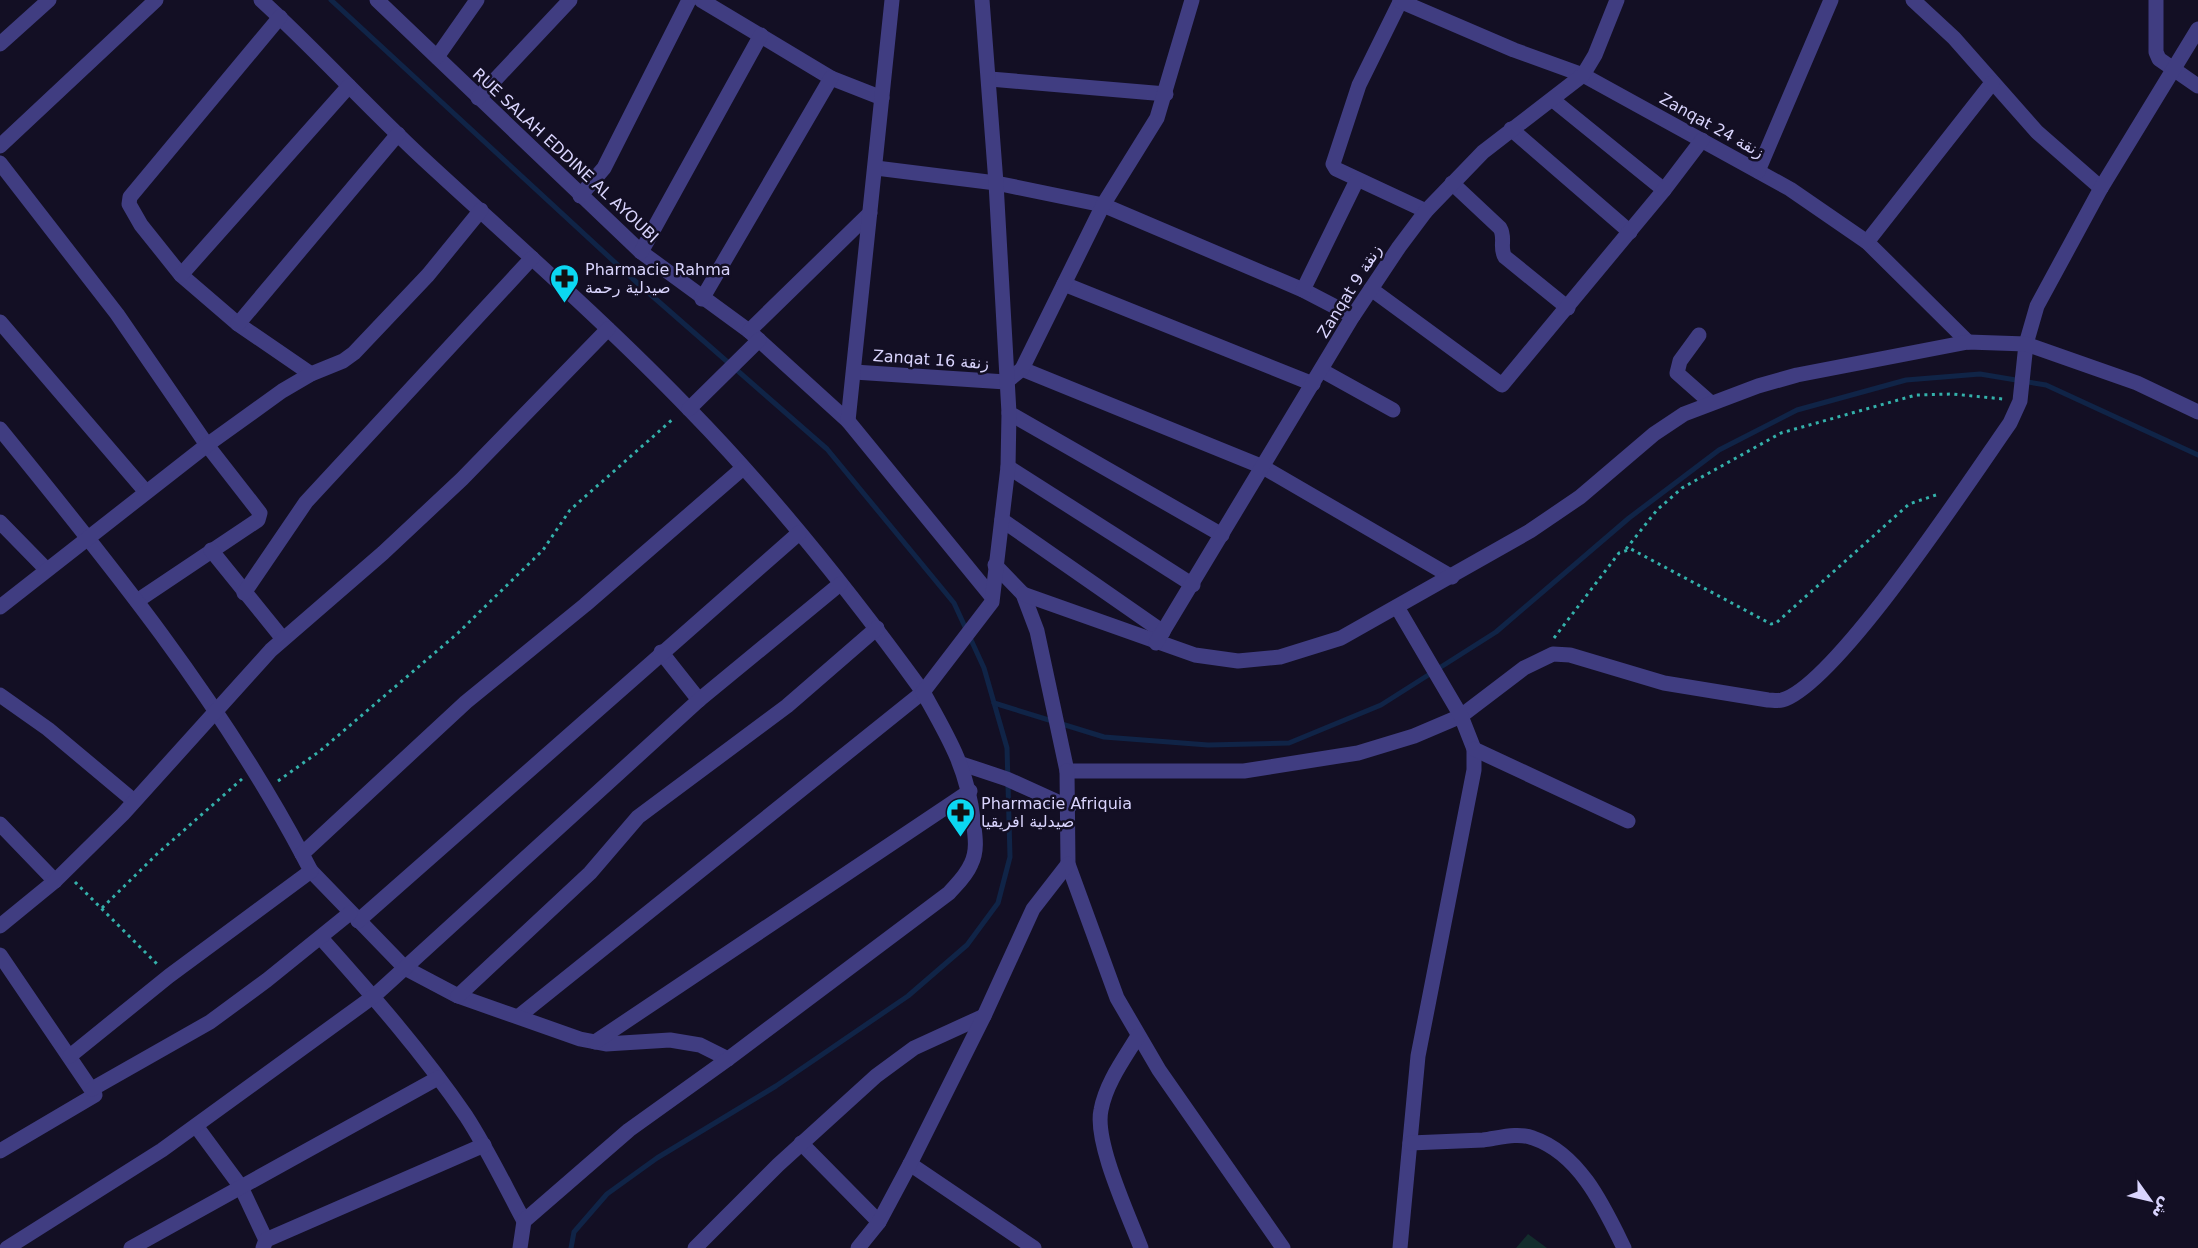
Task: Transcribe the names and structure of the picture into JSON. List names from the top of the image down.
{
  "streets": {
    "street": [
      "Zanqat 24 زنقة",
      "RUE SALAH EDDINE AL AYOUBI",
      "Zanqat 9 زنقة",
      "Zanqat 16 زنقة"
    ]
  },
  "crossings": [
    ["Zanqat 24 زنقة", "Zanqat 9 زنقة"]
  ],
  "places": {
    "pharmacy": ["Pharmacie Rahma صيدلية رحمة", "Pharmacie Afriquia صيدلية افريقيا"]
  },
  "north": "bottom right"
}
